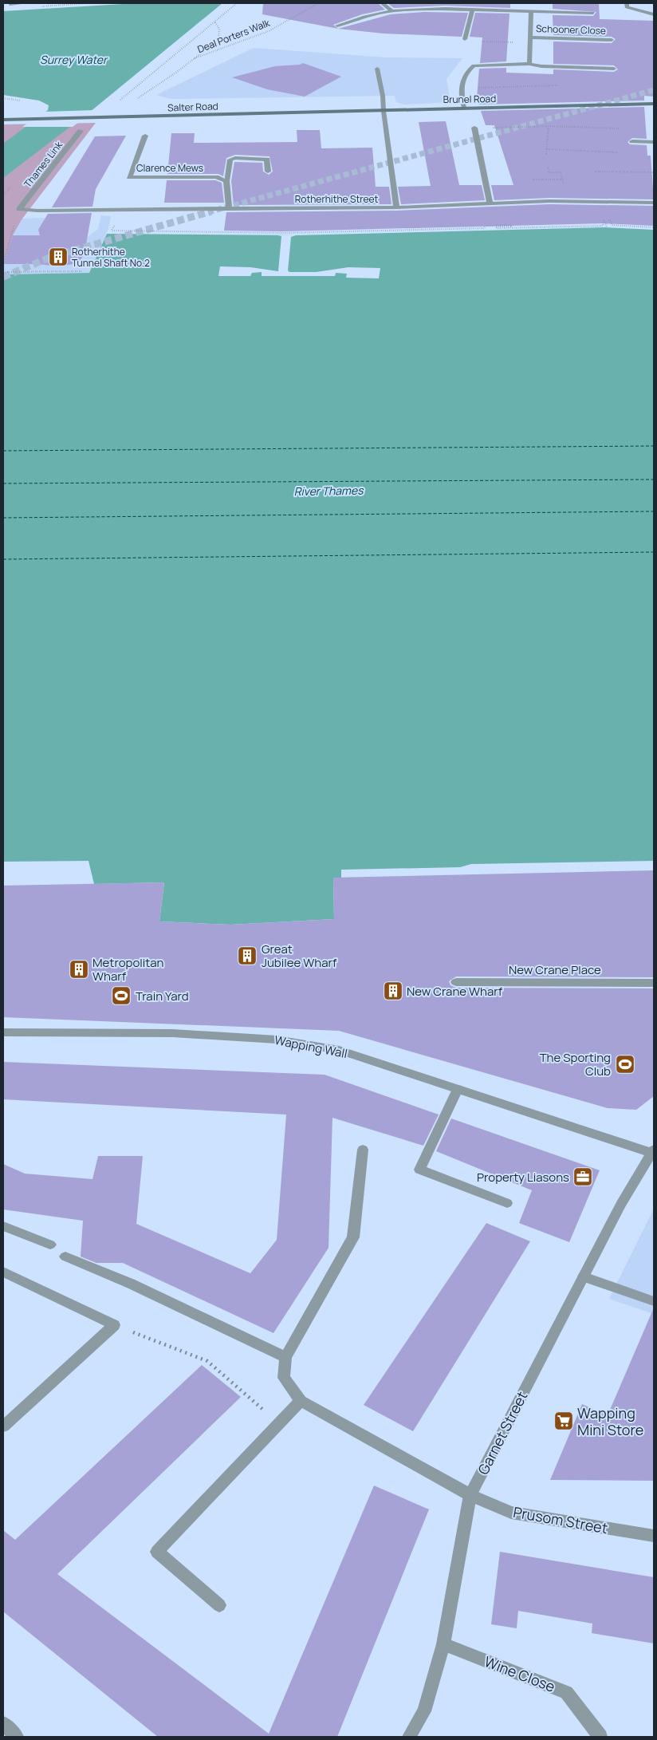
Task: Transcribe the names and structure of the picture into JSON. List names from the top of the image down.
{
  "streets": {
    "main road": ["Brunel Road", "Salter Road"],
    "street": [
      "Schooner Close",
      "Thames Link",
      "Clarence Mews",
      "Rotherhithe Street",
      "New Crane Place",
      "Wapping Wall",
      "Garnet Street",
      "Prusom Street",
      "Wine Close"
    ],
    "path": ["Deal Porters Walk"]
  },
  "crossings": [
    ["Brunel Road", "Salter Road"],
    ["Thames Link", "Rotherhithe Street"],
    ["Wapping Wall", "Garnet Street"],
    ["Garnet Street", "Prusom Street"],
    ["Garnet Street", "Wine Close"]
  ],
  "water": ["Surrey Water", "River Thames"],
  "places": {
    "building": [
      "Rotherhithe Tunnel Shaft No.2",
      "Great Jubilee Wharf",
      "Metropolitan Wharf",
      "New Crane Wharf"
    ],
    "sports": ["Train Yard", "The Sporting Club"],
    "office": ["Property Liasons"],
    "supermarket": ["Wapping Mini Store"]
  }
}
